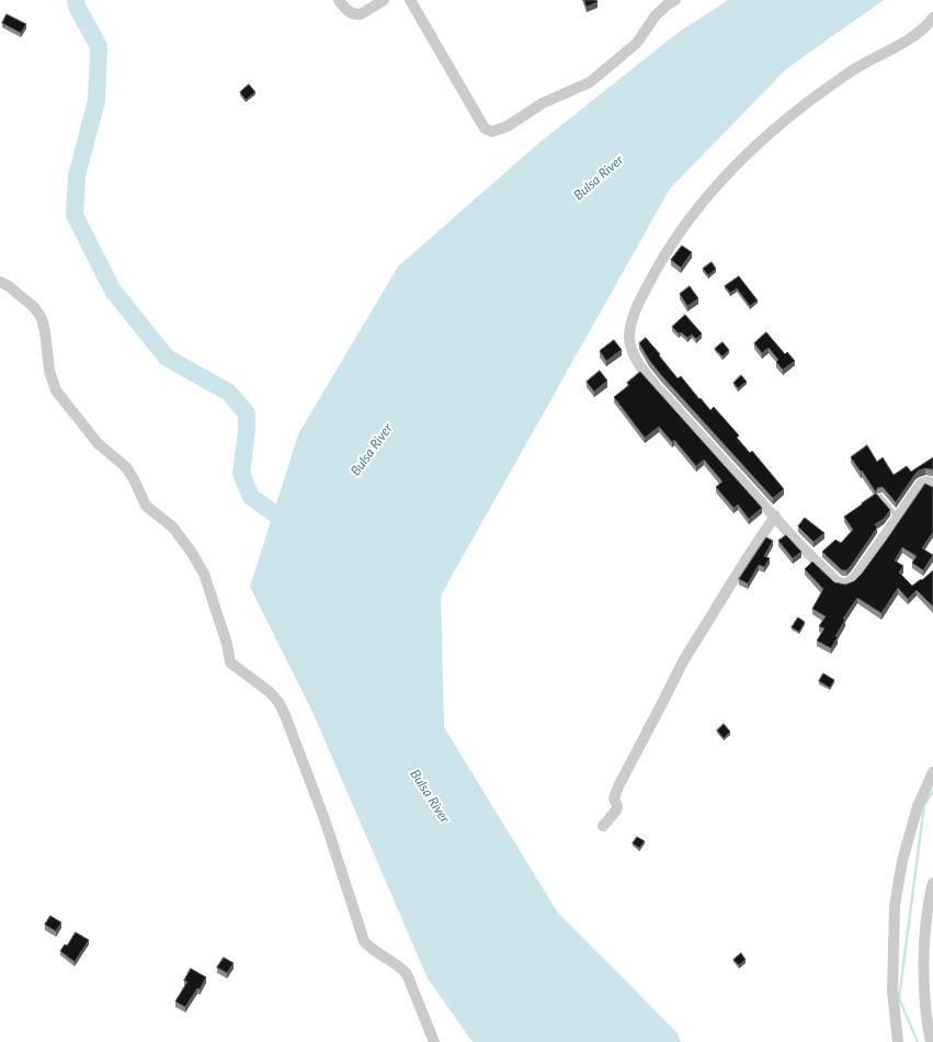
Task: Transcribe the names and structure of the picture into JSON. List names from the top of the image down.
{
  "water": ["Bulsa River"]
}
